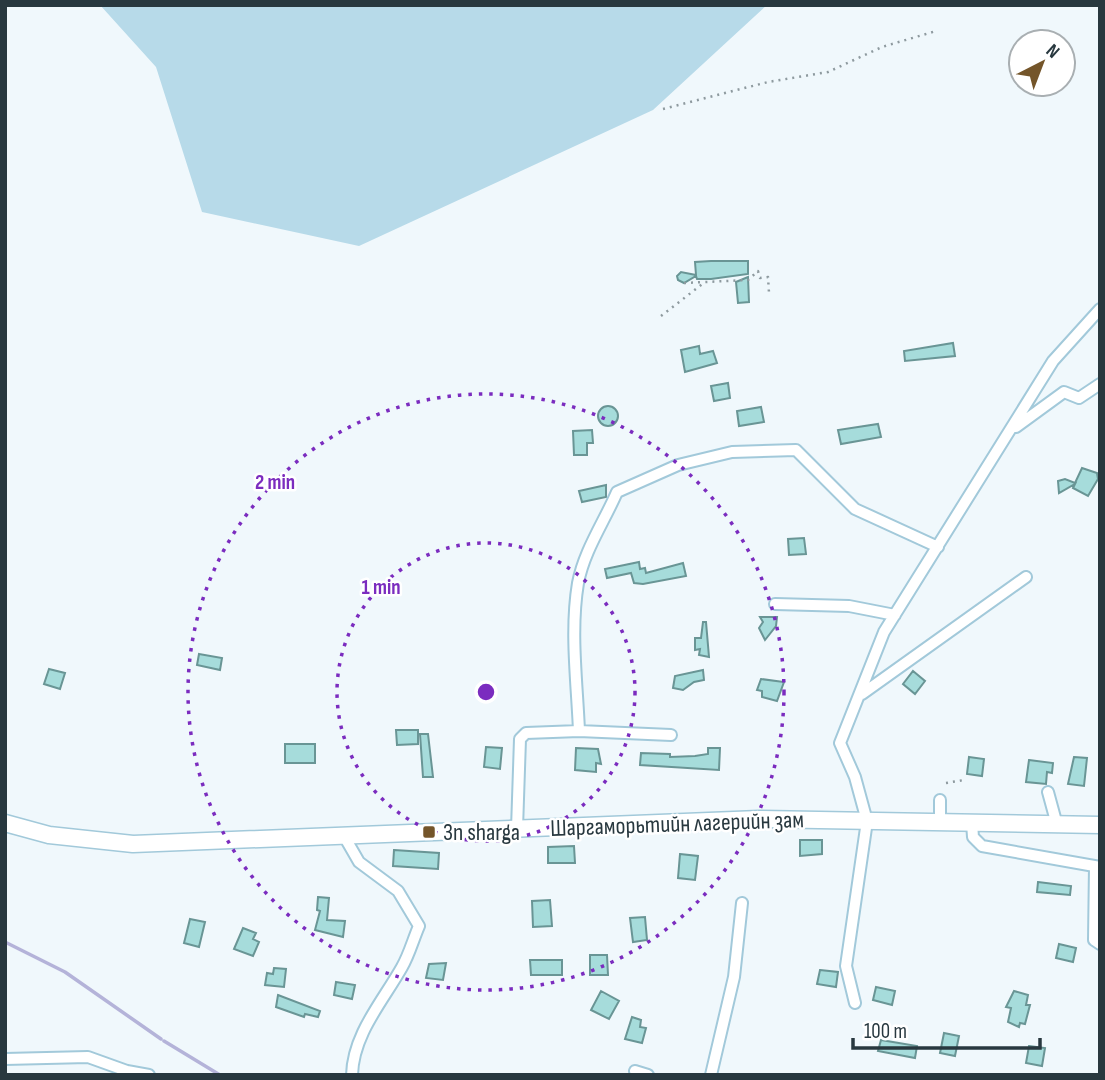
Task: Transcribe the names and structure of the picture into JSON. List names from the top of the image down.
{
  "streets": {
    "street": ["Шаргаморьтийн лагерийн зам"]
  },
  "places": {
    "transit": ["3n sharga"]
  },
  "scale_bar": "100 m",
  "north": "top right",
  "rings": ["2 min", "1 min"]
}
